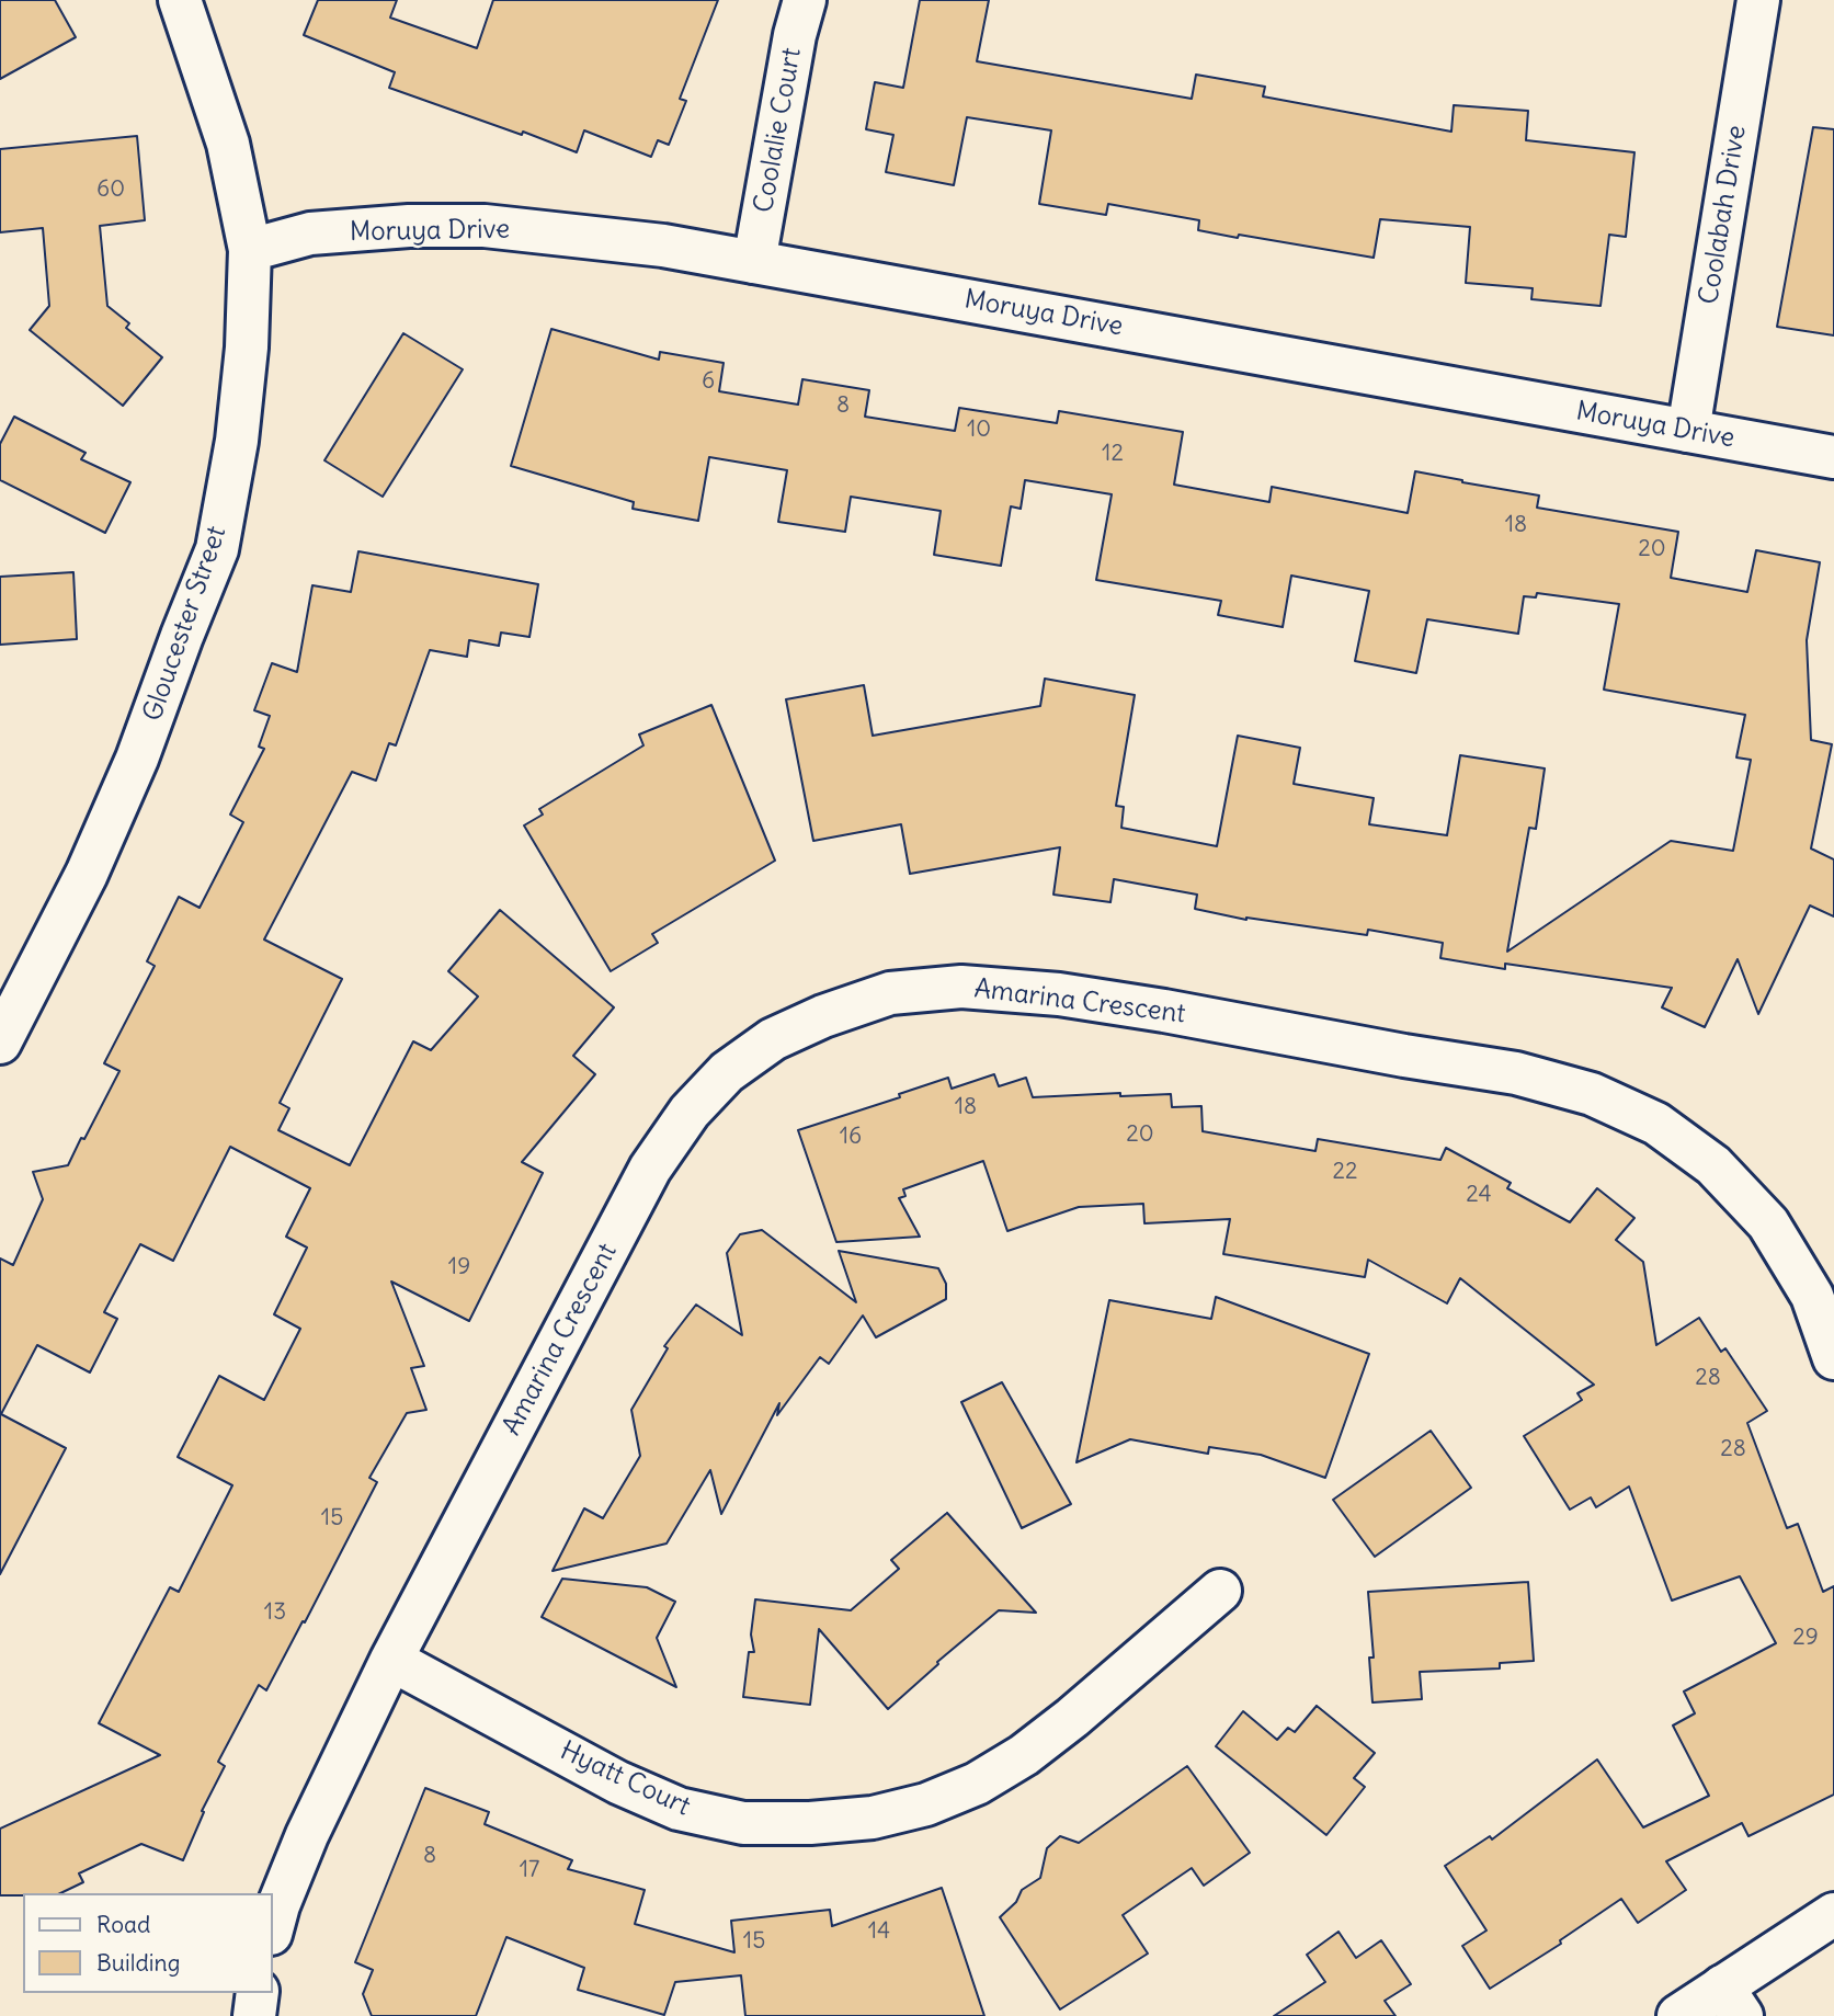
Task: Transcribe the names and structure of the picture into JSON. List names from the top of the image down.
{
  "streets": {
    "street": [
      "Coolalie Court",
      "Coolabah Drive",
      "Moruya Drive",
      "Gloucester Street",
      "Amarina Crescent",
      "Hyatt Court"
    ]
  },
  "crossings": [
    ["Coolalie Court", "Moruya Drive"],
    ["Coolabah Drive", "Moruya Drive"],
    ["Moruya Drive", "Gloucester Street"],
    ["Amarina Crescent", "Hyatt Court"]
  ],
  "house_numbers": [
    "60",
    "6",
    "8",
    "10",
    "12",
    "18",
    "20",
    "18",
    "20",
    "16",
    "22",
    "24",
    "19",
    "28",
    "28",
    "15",
    "13",
    "29",
    "8",
    "17",
    "14",
    "15"
  ],
  "legend": ["Road", "Building"]
}
